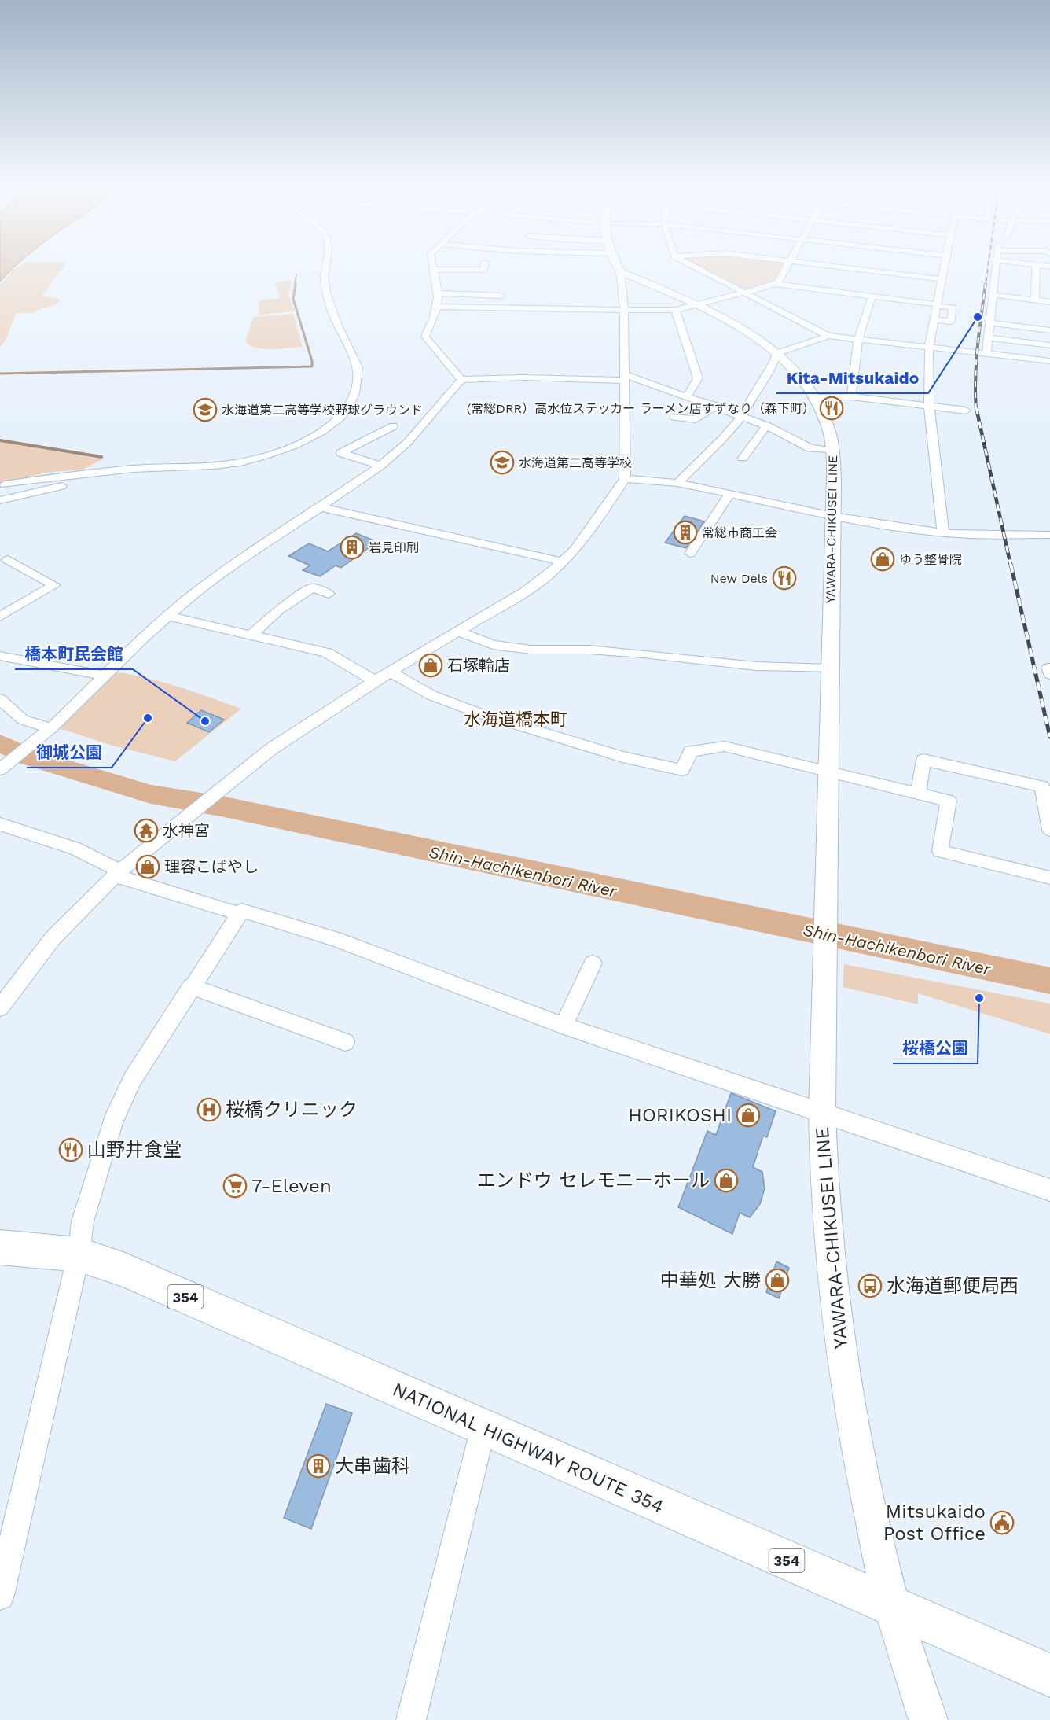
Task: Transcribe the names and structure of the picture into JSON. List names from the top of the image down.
{
  "streets": {
    "highway": ["354", "NATIONAL HIGHWAY ROUTE 354"],
    "main road": ["YAWARA-CHIKUSEI LINE"]
  },
  "crossings": [
    ["YAWARA-CHIKUSEI LINE", "NATIONAL HIGHWAY ROUTE 354"]
  ],
  "districts": ["水海道橋本町"],
  "water": ["Shin-Hachikenbori River"],
  "places": {
    "other": [
      "Kita-Mitsukaido",
      "御城公園",
      "橋本町民会館",
      "桜橋公園"
    ],
    "restaurant": ["(常総DRR）高水位ステッカー ラーメン店すずなり（森下町）", "New Dels", "山野井食堂"],
    "school or university": ["水海道第二高等学校野球グラウンド", "水海道第二高等学校"],
    "building": ["常総市商工会", "岩見印刷", "大串歯科"],
    "shop": [
      "ゆう整骨院",
      "石塚輪店",
      "理容こばやし",
      "HORIKOSHI",
      "エンドウ セレモニーホール",
      "中華処 大勝"
    ],
    "temple": ["水神宮"],
    "hospital": ["桜橋クリニック"],
    "supermarket": ["7-Eleven"],
    "bus stop": ["水海道郵便局西"],
    "public building": ["Mitsukaido Post Office"]
  }
}
